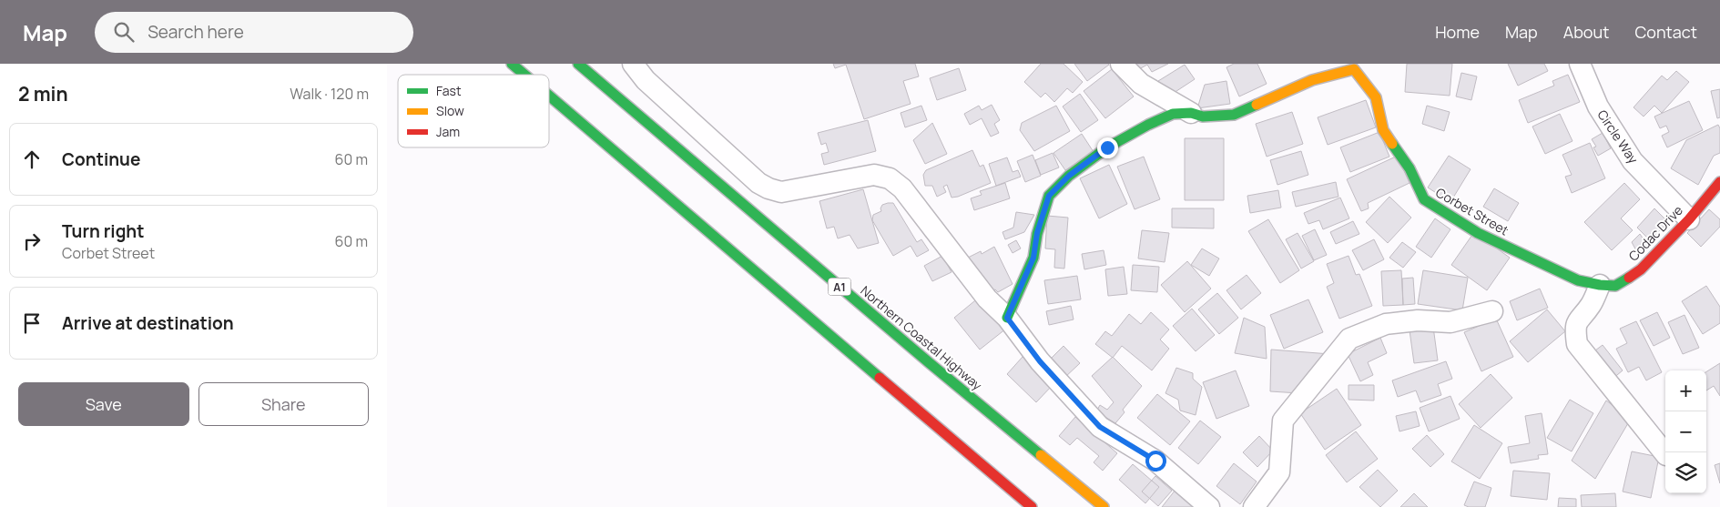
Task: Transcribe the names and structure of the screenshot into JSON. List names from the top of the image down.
{
  "streets": {
    "main road": [
      "Corbet Street",
      "Codac Drive",
      "A1",
      "Northern Coastal Highway"
    ],
    "street": ["Circle Way"]
  },
  "crossings": [
    ["Circle Way", "Codac Drive"],
    ["Corbet Street", "Codac Drive"]
  ],
  "legend": ["Fast", "Slow", "Jam"],
  "page": {
    "header": "Map",
    "search": "Search here",
    "nav": [
      "Home",
      "Map",
      "About",
      "Contact"
    ],
    "heading": ["2 min", "Walk · 120 m"],
    "list": [
      ["Continue", "60 m"],
      ["Turn right", "Corbet Street", "60 m"],
      "Arrive at destination"
    ],
    "buttons": ["Save", "Share"],
    "map_buttons": ["+", "−"]
  }
}
